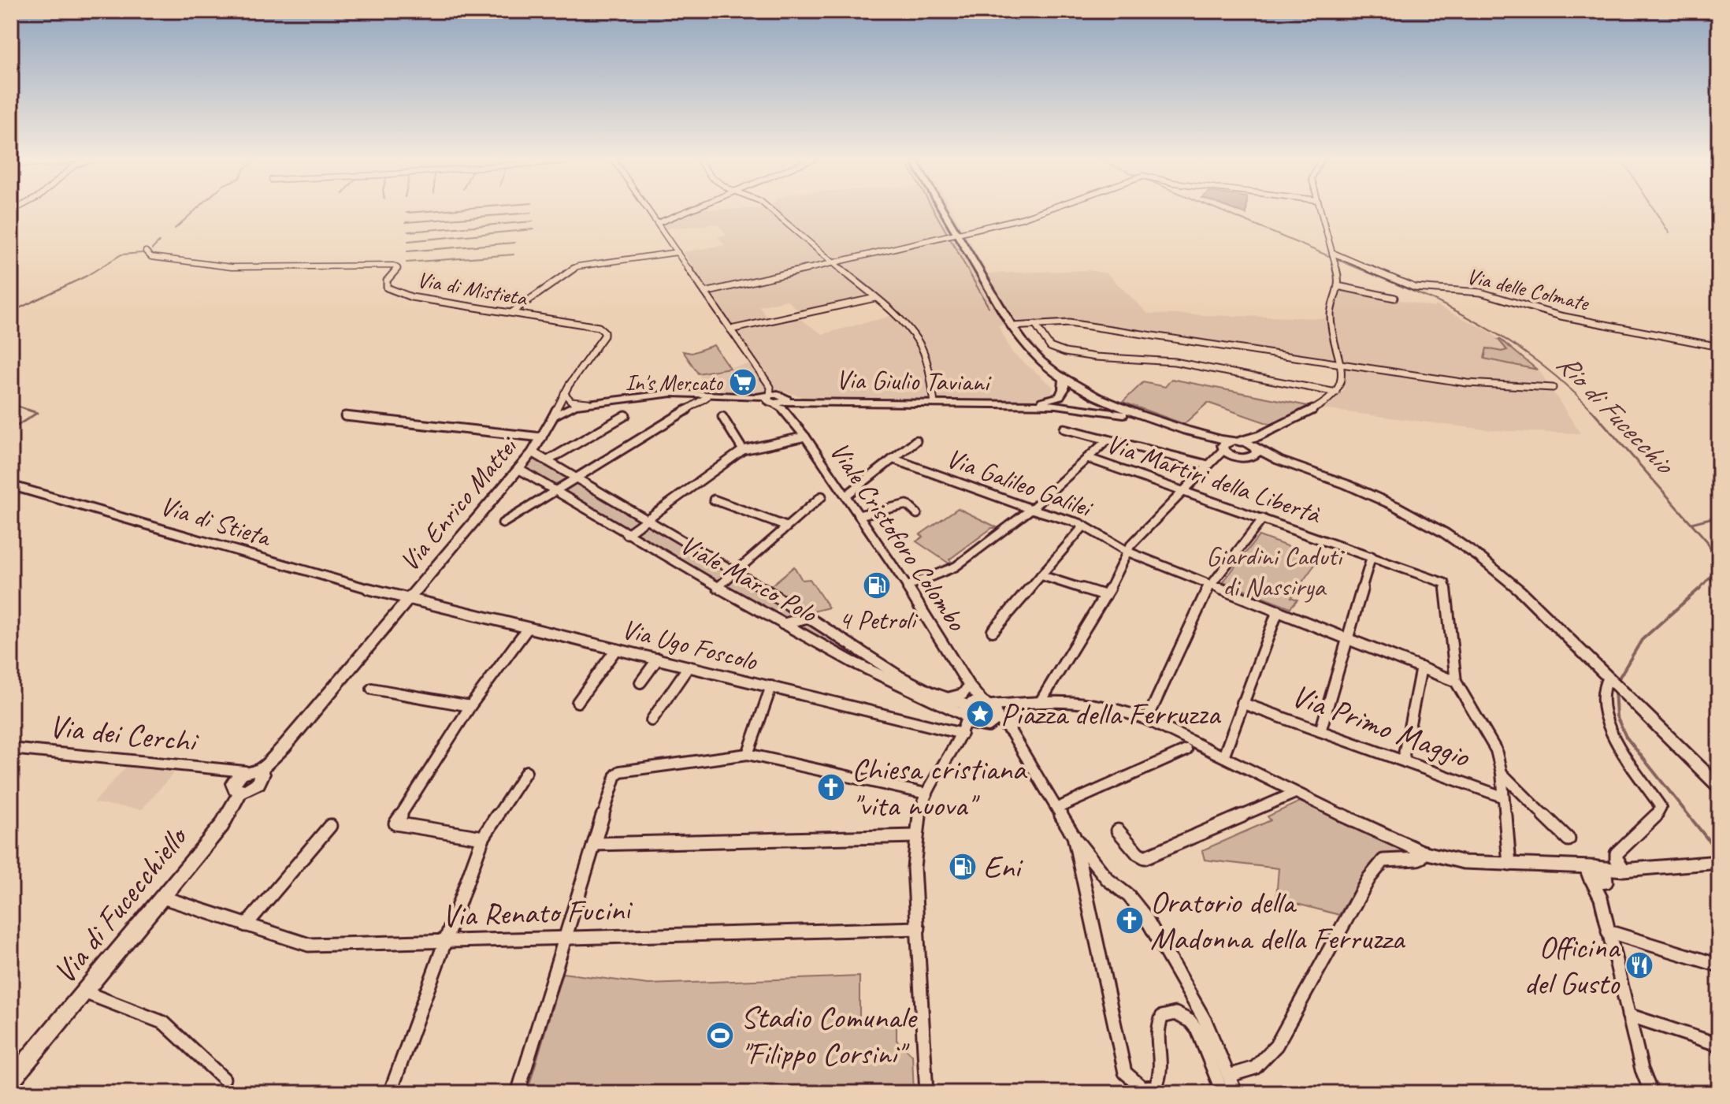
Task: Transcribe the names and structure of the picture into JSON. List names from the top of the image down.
{
  "streets": {
    "main road": ["Via Giulio Taviani", "Via Enrico Mattei", "Via di Fucecchiello"],
    "street": [
      "Via di Mistieta",
      "Via delle Colmate",
      "Via Martiri della Libertà",
      "Via Galileo Galilei",
      "Via di Stieta",
      "Viale Cristoforo Colombo",
      "Viale Marco Polo",
      "Via Ugo Foscolo",
      "Via Primo Maggio",
      "Via dei Cerchi",
      "Via Renato Fucini"
    ]
  },
  "crossings": [
    ["Via di Mistieta", "Via Enrico Mattei"],
    ["Via Giulio Taviani", "Viale Cristoforo Colombo"],
    ["Via Martiri della Libertà", "Via Galileo Galilei"],
    ["Via Enrico Mattei", "Via di Stieta"],
    ["Via Enrico Mattei", "Viale Marco Polo"],
    ["Via Enrico Mattei", "Via Ugo Foscolo"],
    ["Via Enrico Mattei", "Via di Fucecchiello"],
    ["Via di Stieta", "Via Ugo Foscolo"],
    ["Via di Stieta", "Via di Fucecchiello"],
    ["Viale Cristoforo Colombo", "Viale Marco Polo"],
    ["Via Ugo Foscolo", "Via di Fucecchiello"],
    ["Via dei Cerchi", "Via di Fucecchiello"],
    ["Via di Fucecchiello", "Via Renato Fucini"]
  ],
  "water": ["Rio di Fucecchio"],
  "parks": ["Giardini Caduti di Nassirya"],
  "places": {
    "supermarket": ["In's Mercato"],
    "fuel station": ["4 Petroli", "Eni"],
    "place": ["Piazza della Ferruzza"],
    "church": ["Chiesa cristiana \"vita nuova\"", "Oratorio della Madonna della Ferruzza"],
    "restaurant": ["Officina del Gusto"],
    "sports": ["Stadio Comunale \"Filippo Corsini\""]
  }
}
